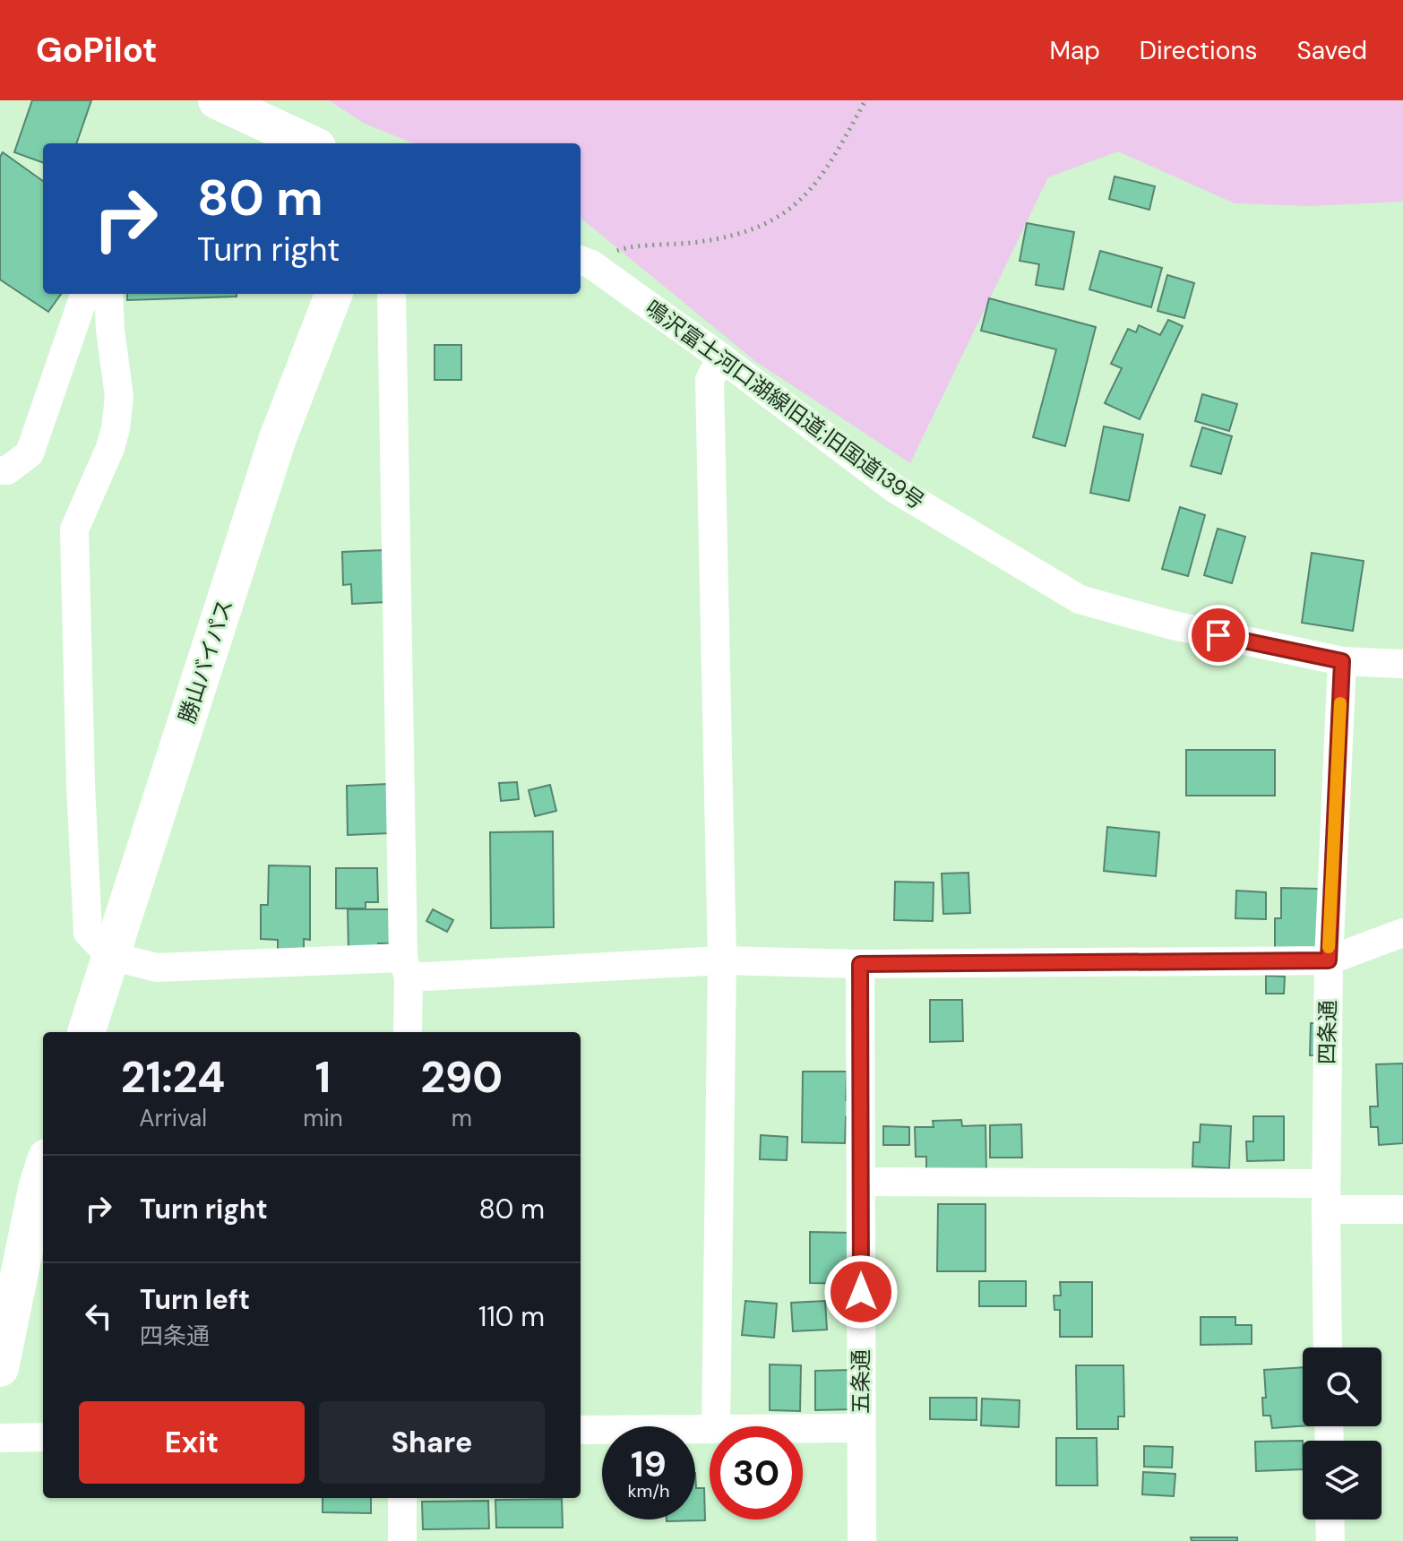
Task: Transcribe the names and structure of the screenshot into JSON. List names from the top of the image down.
{
  "streets": {
    "main road": ["勝山バイパス"],
    "street": ["鳴沢富士河口湖線旧道;旧国道139号", "四条通", "五条通"]
  },
  "crossings": [
    ["鳴沢富士河口湖線旧道;旧国道139号", "四条通"]
  ],
  "page": {
    "header": "GoPilot",
    "nav": ["Map", "Directions", "Saved"],
    "turn": ["80 m", "Turn right"],
    "eta": [
      "21:24",
      "Arrival",
      "1",
      "min",
      "290",
      "m"
    ],
    "list": [
      {
        "name": "Turn right",
        "value": "80 m"
      },
      {
        "name": "Turn left",
        "note": "四条通",
        "value": "110 m"
      }
    ],
    "buttons": ["Exit", "Share"],
    "speed": "19 km/h",
    "limit": "30"
  }
}
